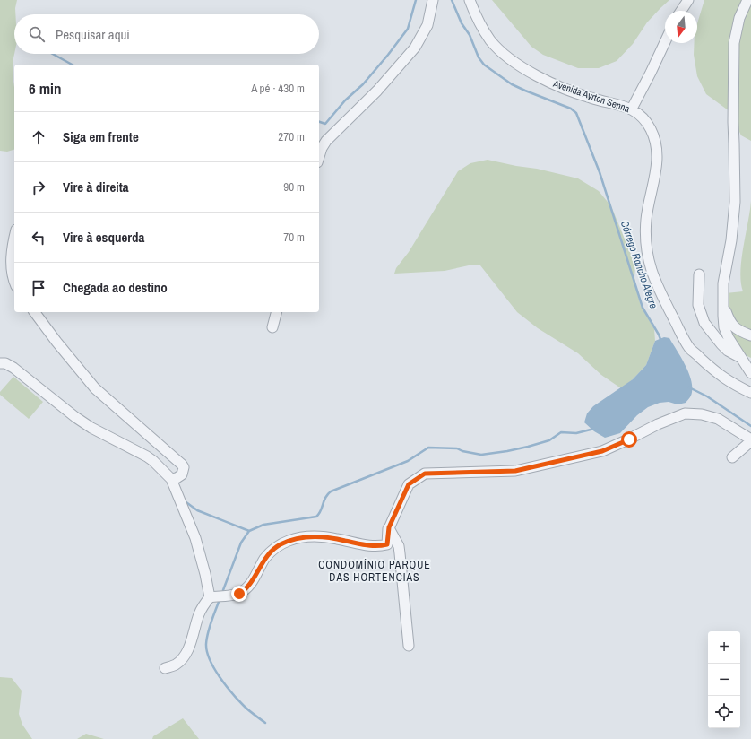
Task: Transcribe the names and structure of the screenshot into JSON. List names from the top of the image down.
{
  "streets": {
    "street": ["Avenida Ayrton Senna"]
  },
  "districts": ["CONDOMÍNIO PARQUE DAS HORTENCIAS"],
  "water": ["Córrego Rancho Alegre"],
  "north": "bottom",
  "page": {
    "search": "Pesquisar aqui",
    "heading": ["6 min", "A pé · 430 m"],
    "list": [
      ["Siga em frente", "270 m"],
      ["Vire à direita", "90 m"],
      ["Vire à esquerda", "70 m"],
      "Chegada ao destino"
    ],
    "map_buttons": ["+", "−"]
  }
}
